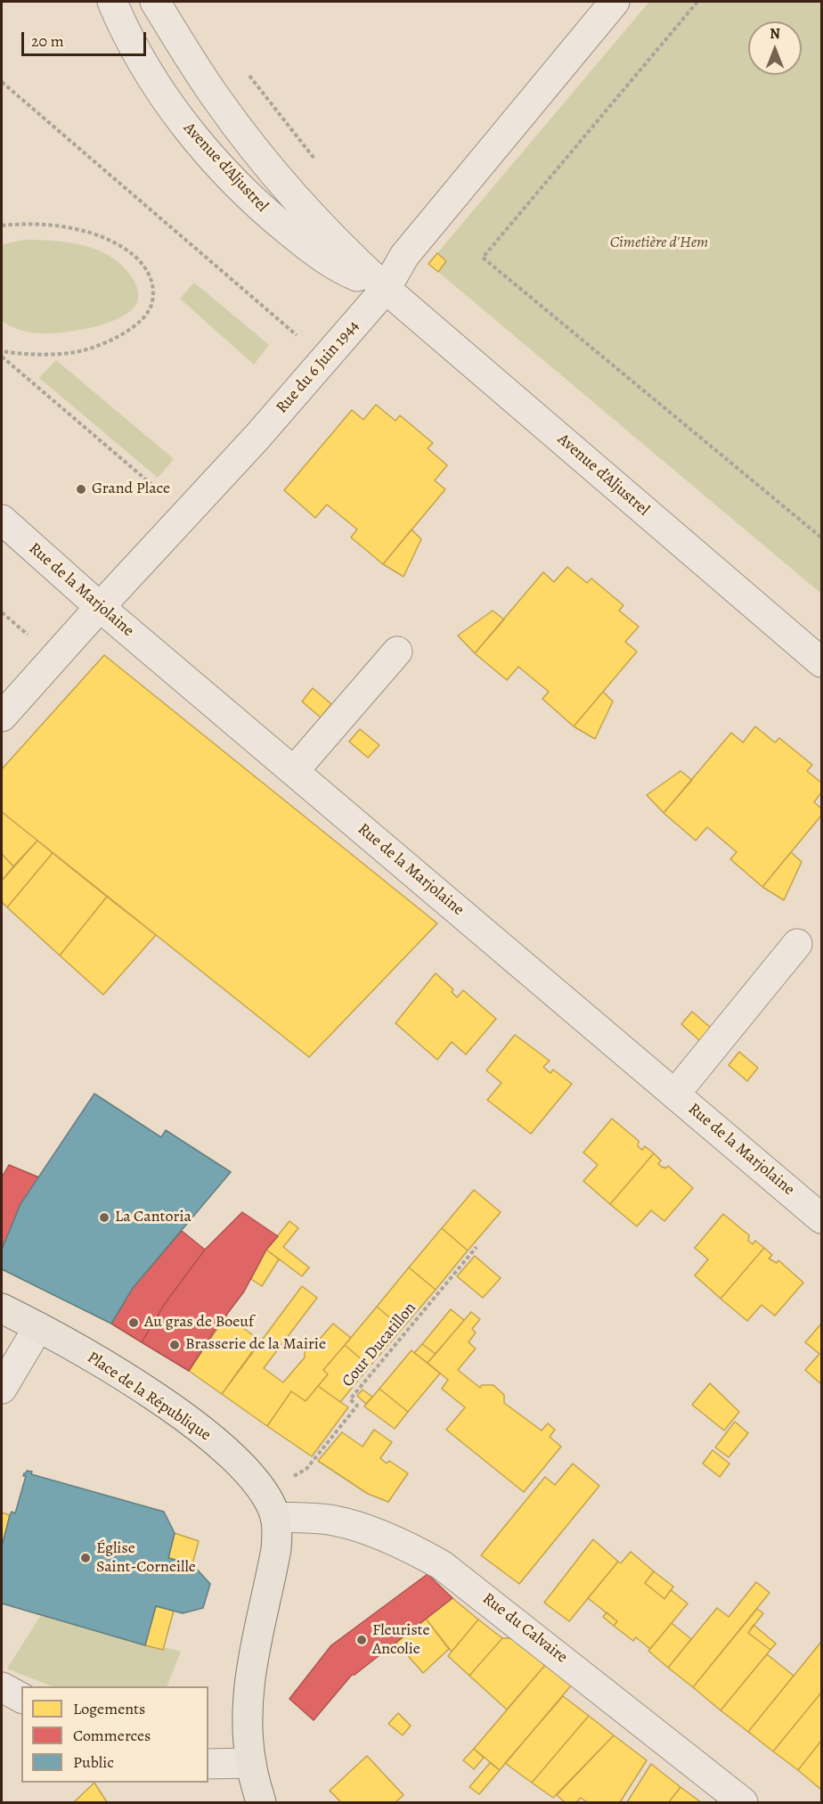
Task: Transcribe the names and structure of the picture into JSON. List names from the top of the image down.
{
  "streets": {
    "main road": ["Place de la République"],
    "street": [
      "Avenue d'Aljustrel",
      "Rue du 6 Juin 1944",
      "Rue de la Marjolaine",
      "Rue du Calvaire"
    ],
    "path": ["Cour Ducatillon"]
  },
  "crossings": [
    ["Avenue d'Aljustrel", "Rue du 6 Juin 1944"],
    ["Rue du 6 Juin 1944", "Rue de la Marjolaine"],
    ["Cour Ducatillon", "Place de la République"],
    ["Cour Ducatillon", "Rue du Calvaire"],
    ["Place de la République", "Rue du Calvaire"]
  ],
  "parks": ["Cimetière d'Hem"],
  "places": [
    "Grand Place",
    "La Cantoria",
    "Au gras de Boeuf",
    "Brasserie de la Mairie",
    "Église Saint-Corneille",
    "Fleuriste Ancolie"
  ],
  "legend": ["Logements", "Commerces", "Public"],
  "scale_bar": "20 m",
  "north": "top"
}
